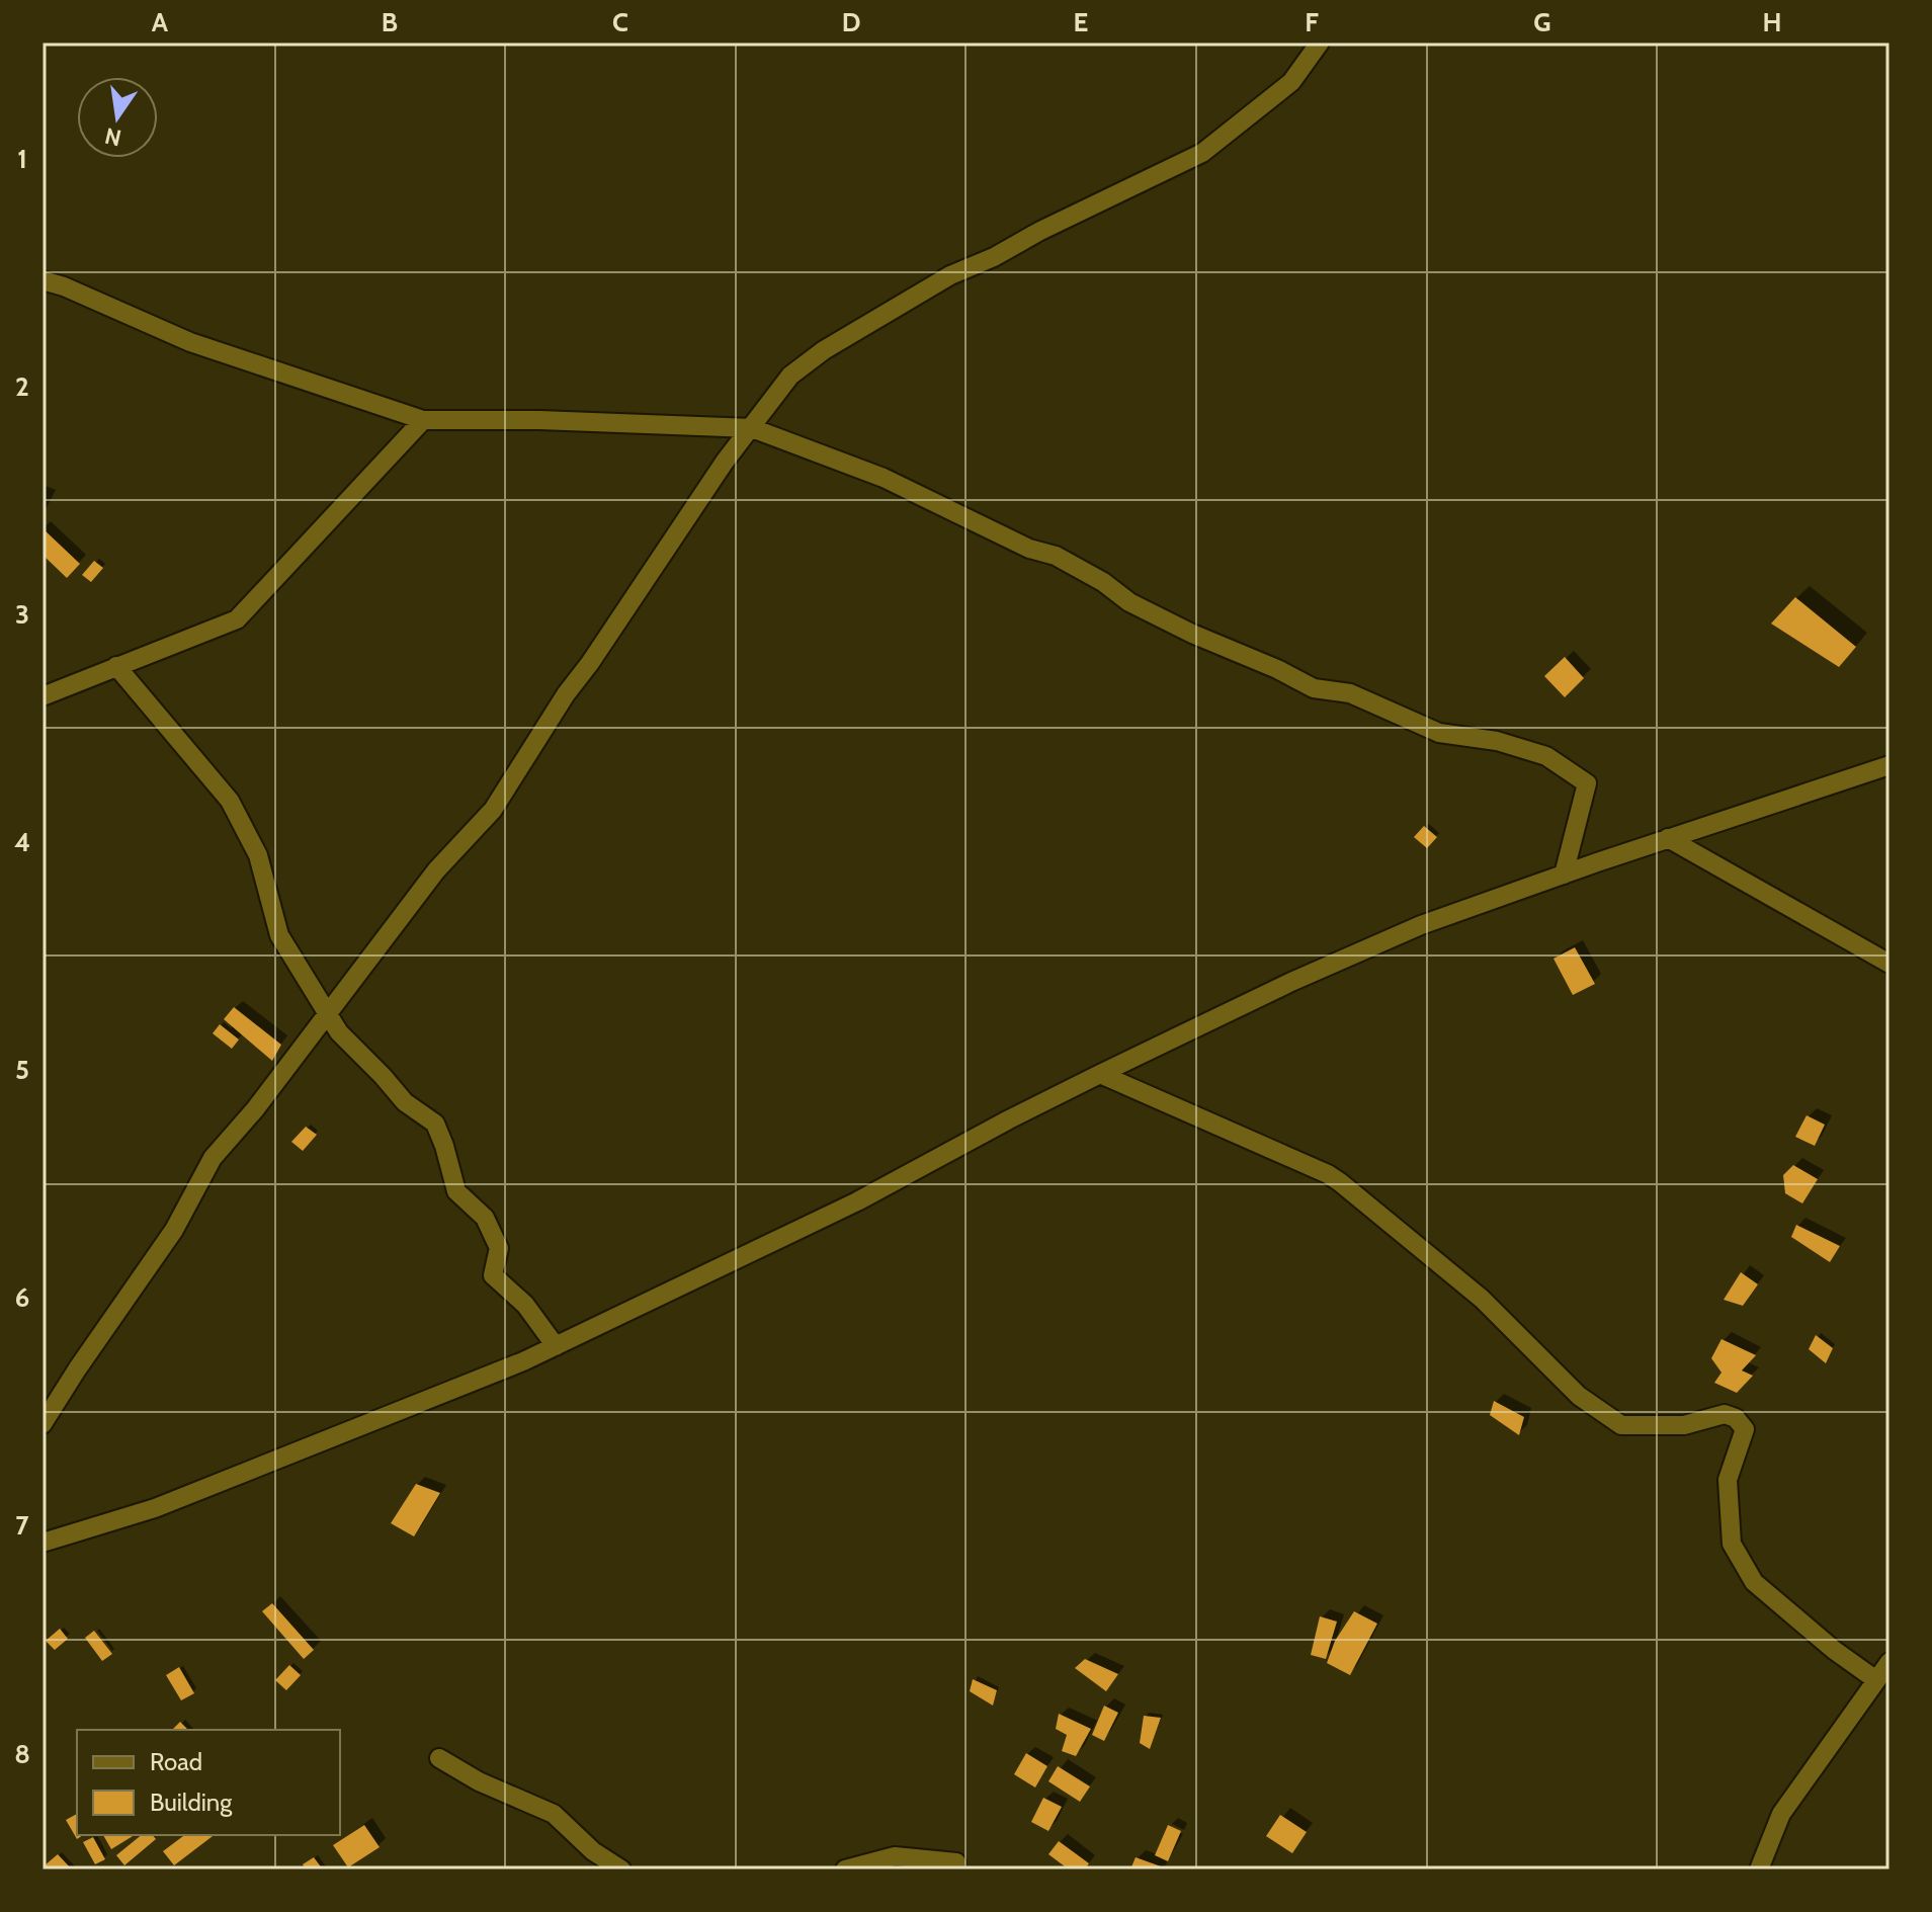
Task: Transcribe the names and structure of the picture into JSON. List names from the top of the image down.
{
  "legend": ["Road", "Building"],
  "north": "bottom",
  "grid": {
    "columns": [
      "A",
      "B",
      "C",
      "D",
      "E",
      "F",
      "G",
      "H"
    ],
    "rows": [
      "1",
      "2",
      "3",
      "4",
      "5",
      "6",
      "7",
      "8"
    ]
  }
}
